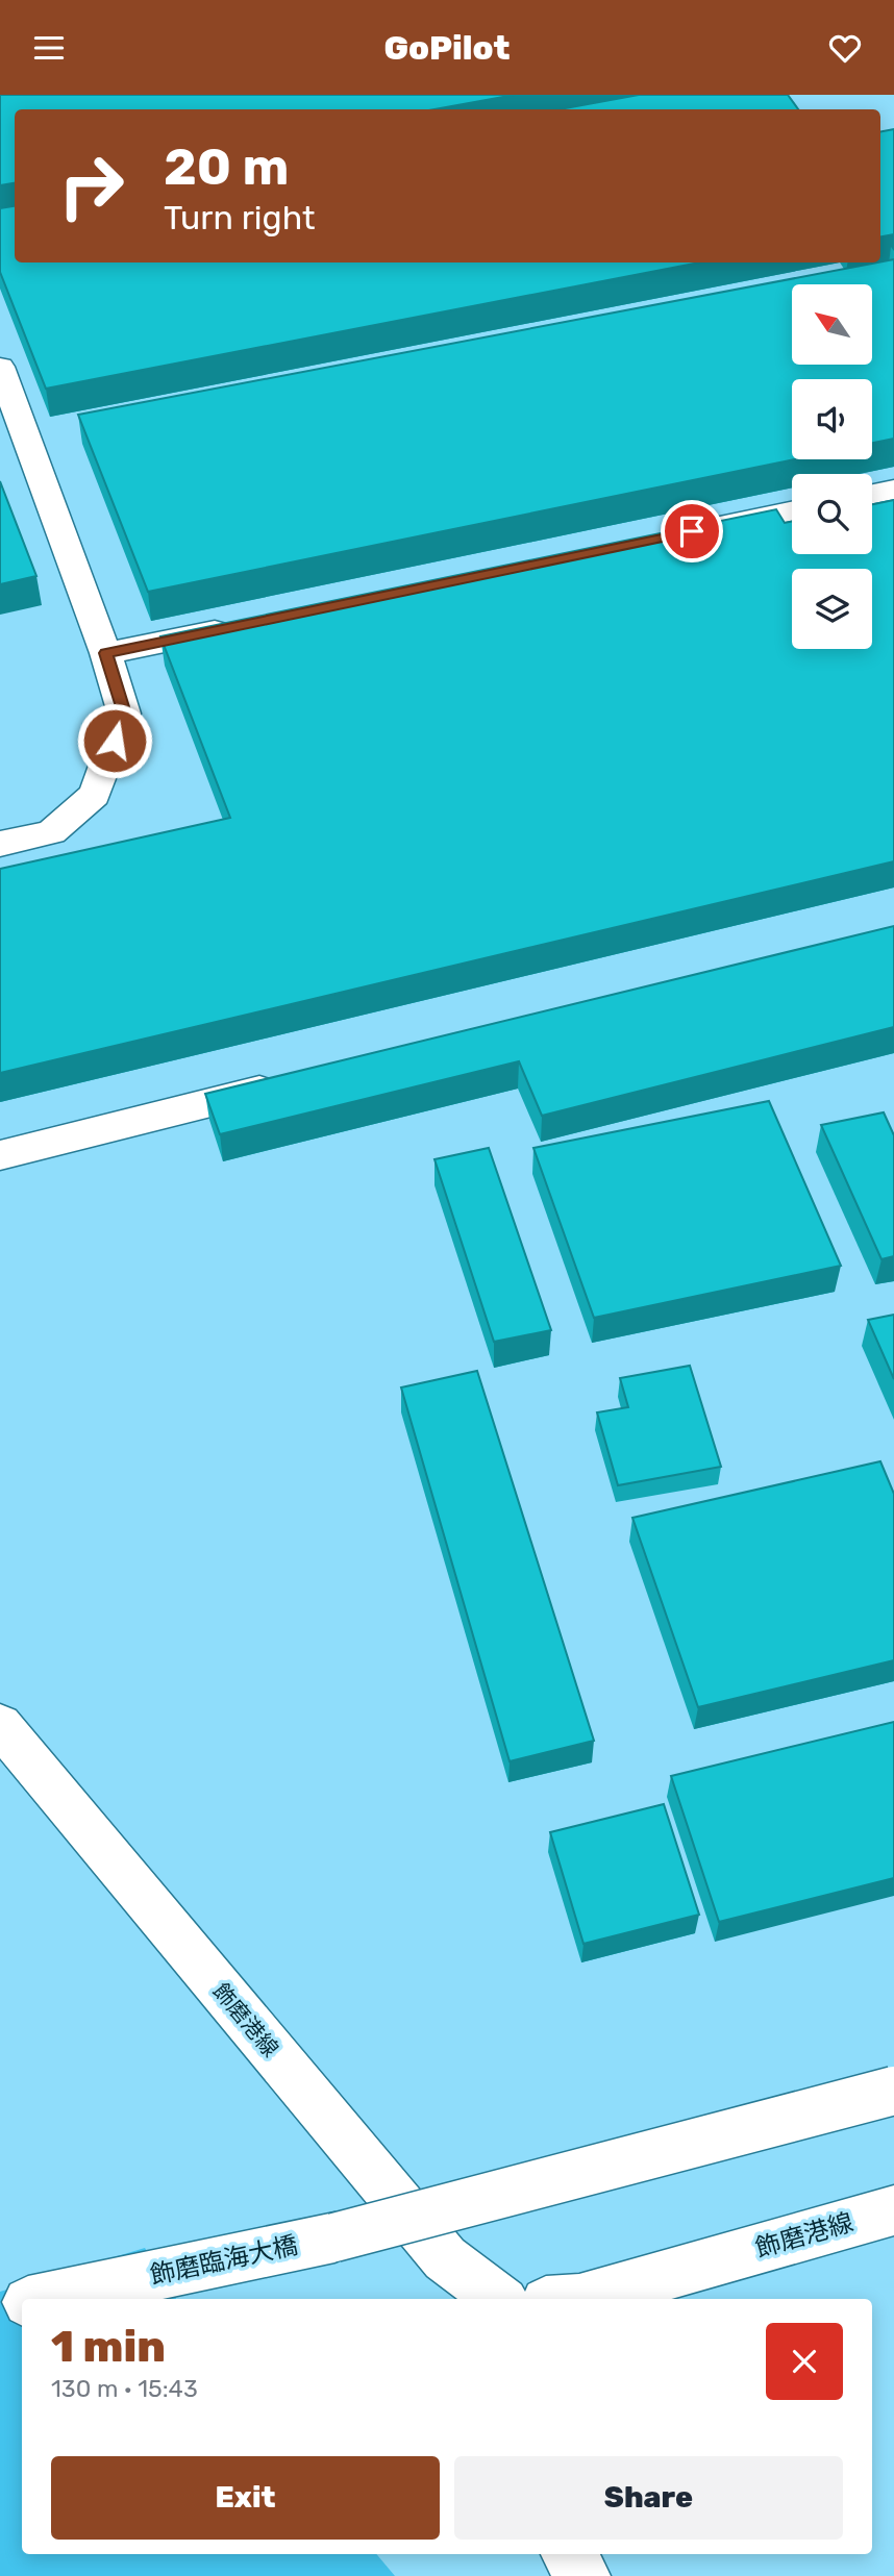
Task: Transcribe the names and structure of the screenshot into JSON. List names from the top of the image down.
{
  "streets": {
    "main road": ["飾磨港線", "飾磨臨海大橋"]
  },
  "north": "top left",
  "page": {
    "header": "GoPilot",
    "turn": ["20 m", "Turn right"],
    "heading": ["1 min", "130 m · 15:43"],
    "buttons": ["Exit", "Share"]
  }
}
